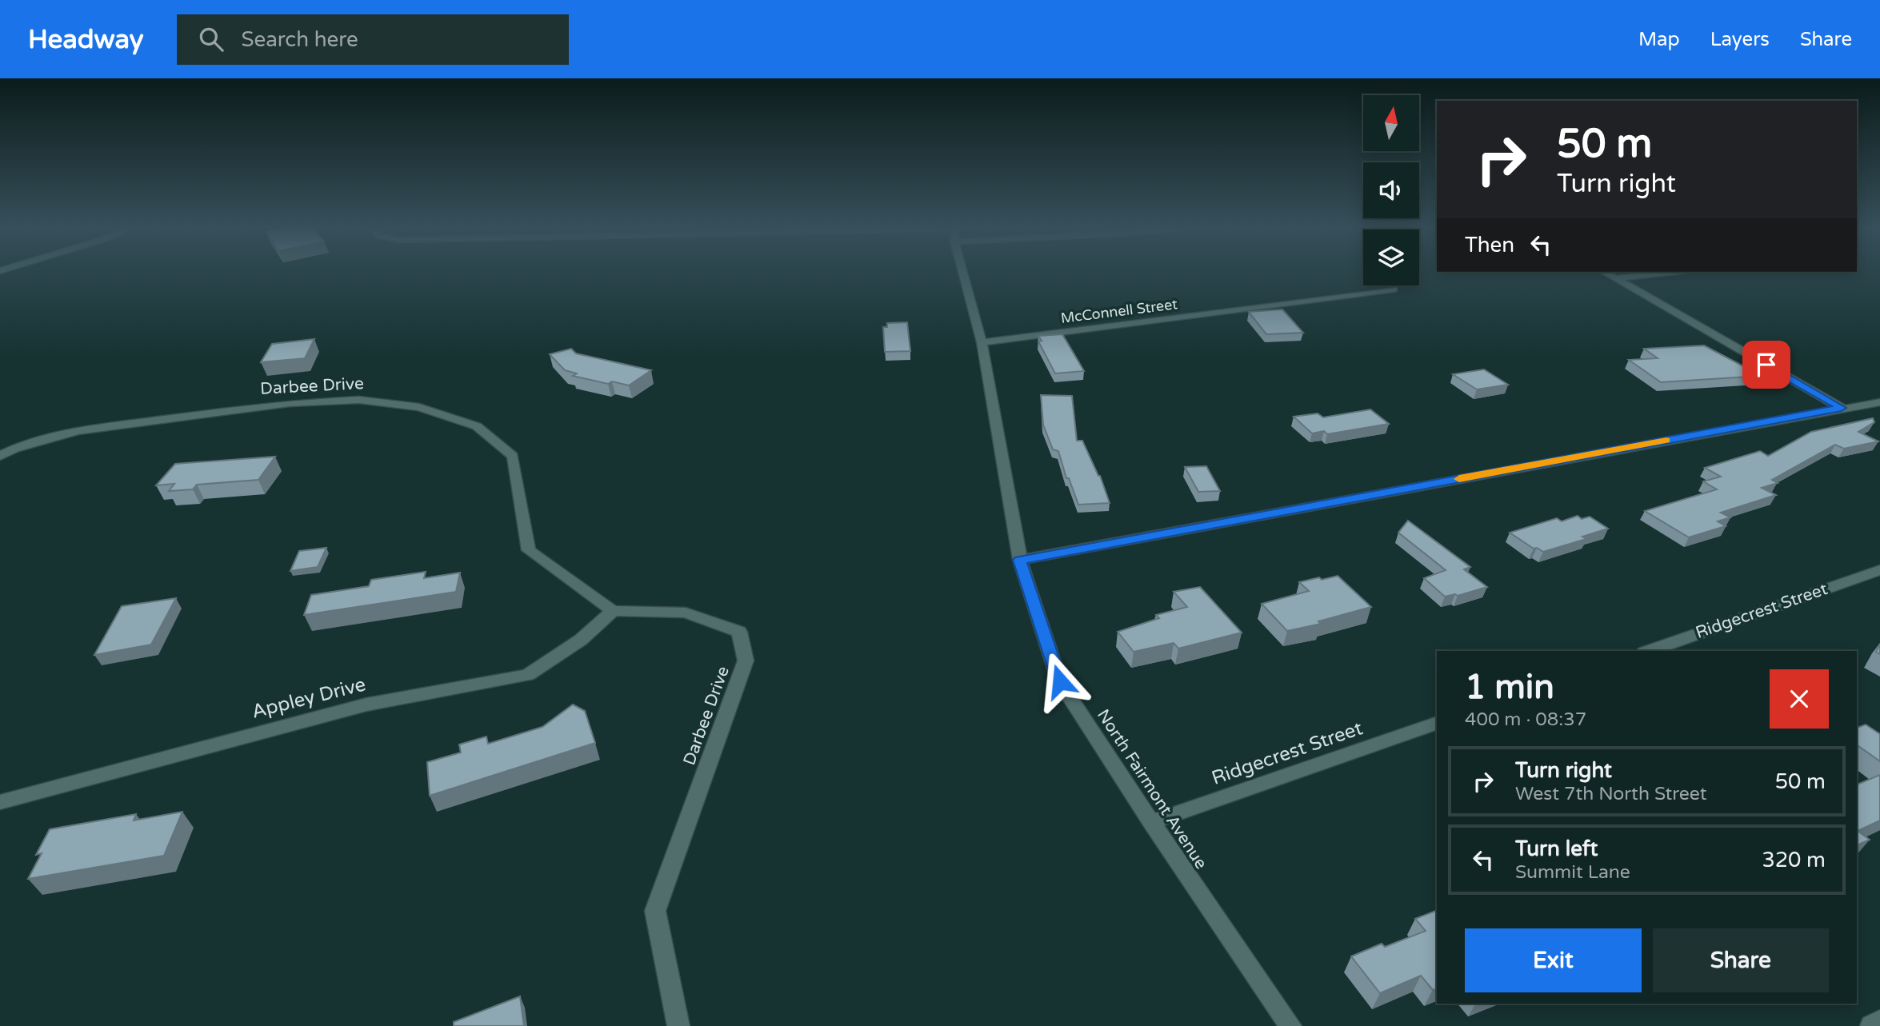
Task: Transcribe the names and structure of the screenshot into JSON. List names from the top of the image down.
{
  "streets": {
    "street": [
      "McConnell Street",
      "Darbee Drive",
      "Ridgecrest Street",
      "Appley Drive",
      "North Fairmont Avenue"
    ]
  },
  "crossings": [
    ["McConnell Street", "North Fairmont Avenue"],
    ["Darbee Drive", "Appley Drive"],
    ["Ridgecrest Street", "North Fairmont Avenue"]
  ],
  "north": "top",
  "page": {
    "header": "Headway",
    "search": "Search here",
    "nav": ["Map", "Layers", "Share"],
    "turn": ["50 m", "Turn right"],
    "then": "Then",
    "heading": ["1 min", "400 m · 08:37"],
    "list": [
      {
        "name": "Turn right",
        "note": "West 7th North Street",
        "value": "50 m"
      },
      {
        "name": "Turn left",
        "note": "Summit Lane",
        "value": "320 m"
      }
    ],
    "buttons": ["Exit", "Share"]
  }
}
